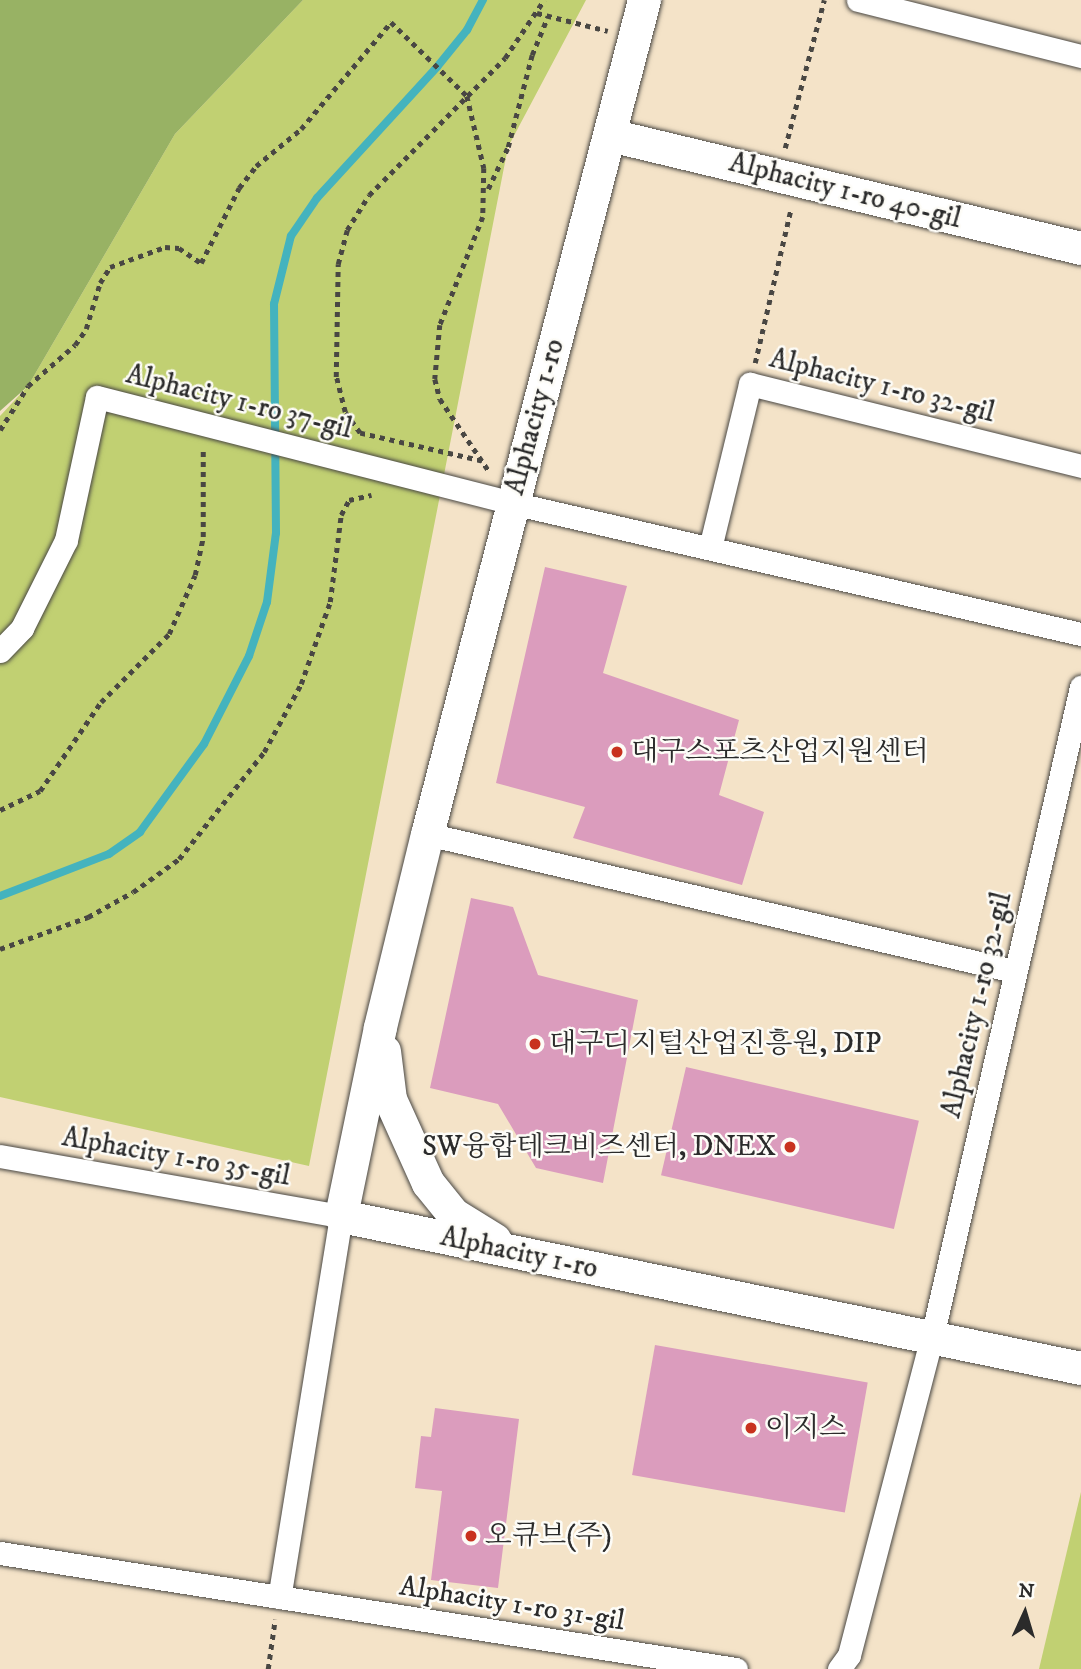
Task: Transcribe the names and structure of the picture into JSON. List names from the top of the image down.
{
  "streets": {
    "street": [
      "Alphacity 1-ro 40-gil",
      "Alphacity 1-ro 32-gil",
      "Alphacity 1-ro 37-gil",
      "Alphacity 1-ro",
      "Alphacity 1-ro 35-gil",
      "Alphacity 1-ro 31-gil"
    ]
  },
  "crossings": [
    ["Alphacity 1-ro 40-gil", "Alphacity 1-ro"],
    ["Alphacity 1-ro 32-gil", "Alphacity 1-ro"],
    ["Alphacity 1-ro 37-gil", "Alphacity 1-ro"],
    ["Alphacity 1-ro", "Alphacity 1-ro 35-gil"]
  ],
  "places": [
    "대구스포츠산업지원센터",
    "대구디지털산업진흥원, DIP",
    "SW융합테크비즈센터, DNEX",
    "이지스",
    "오큐브(주)"
  ],
  "north": "top"
}
